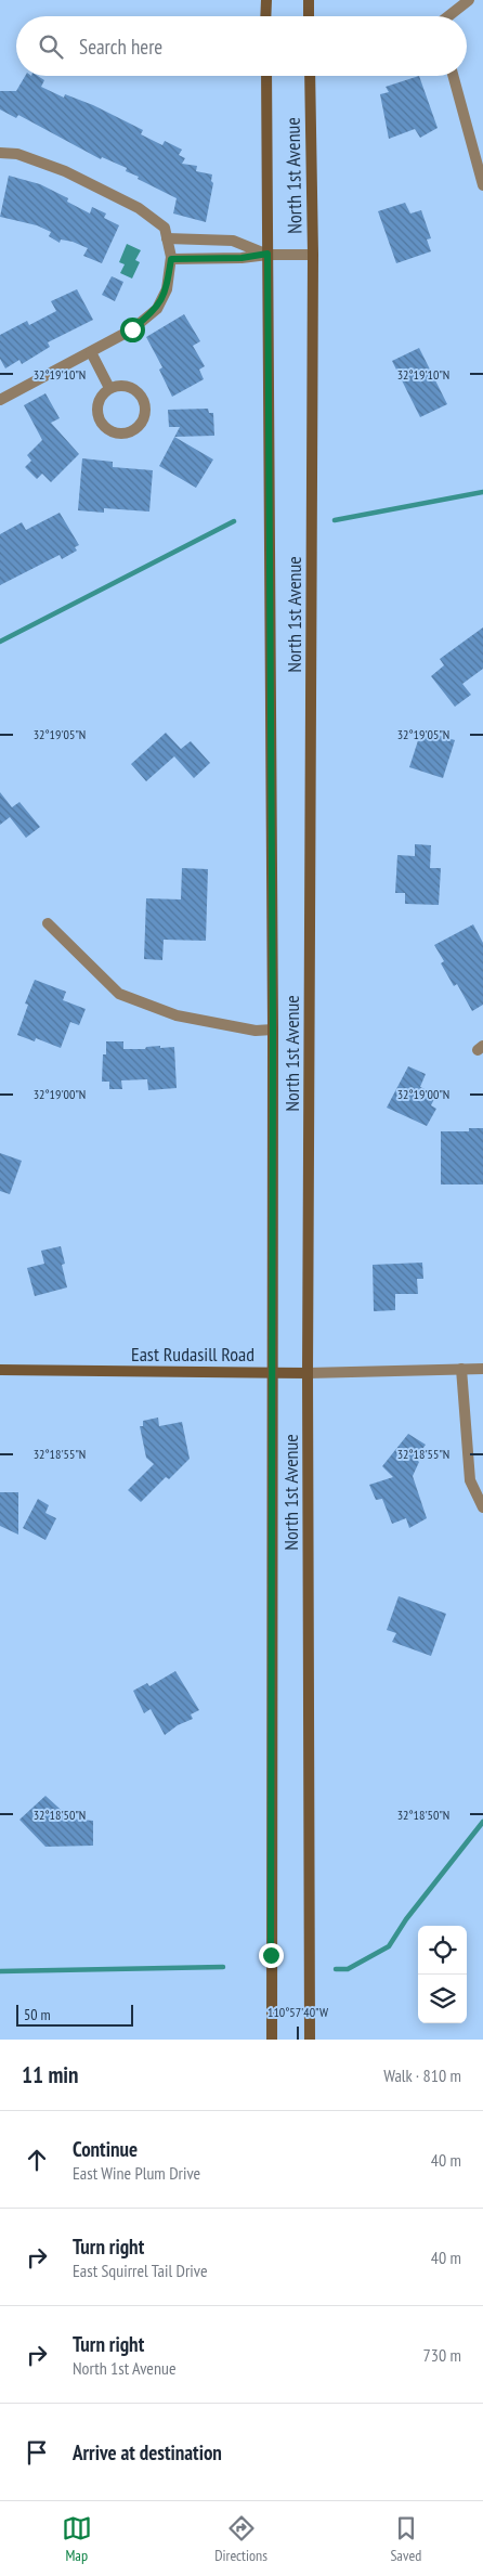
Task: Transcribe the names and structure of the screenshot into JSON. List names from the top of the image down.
{
  "streets": {
    "main road": ["North 1st Avenue", "East Rudasill Road"]
  },
  "crossings": [
    ["North 1st Avenue", "East Rudasill Road"]
  ],
  "scale_bar": "50 m",
  "page": {
    "search": "Search here",
    "scale": "50 m",
    "heading": ["11 min", "Walk · 810 m"],
    "list": [
      ["Continue", "East Wine Plum Drive", "40 m"],
      ["Turn right", "East Squirrel Tail Drive", "40 m"],
      ["Turn right", "North 1st Avenue", "730 m"],
      "Arrive at destination"
    ],
    "nav": ["Map", "Directions", "Saved"]
  },
  "coordinates": [
    "32°19'10\"N",
    "32°19'05\"N",
    "32°19'00\"N",
    "32°18'55\"N",
    "32°18'50\"N",
    "110°57'40\"W"
  ]
}
